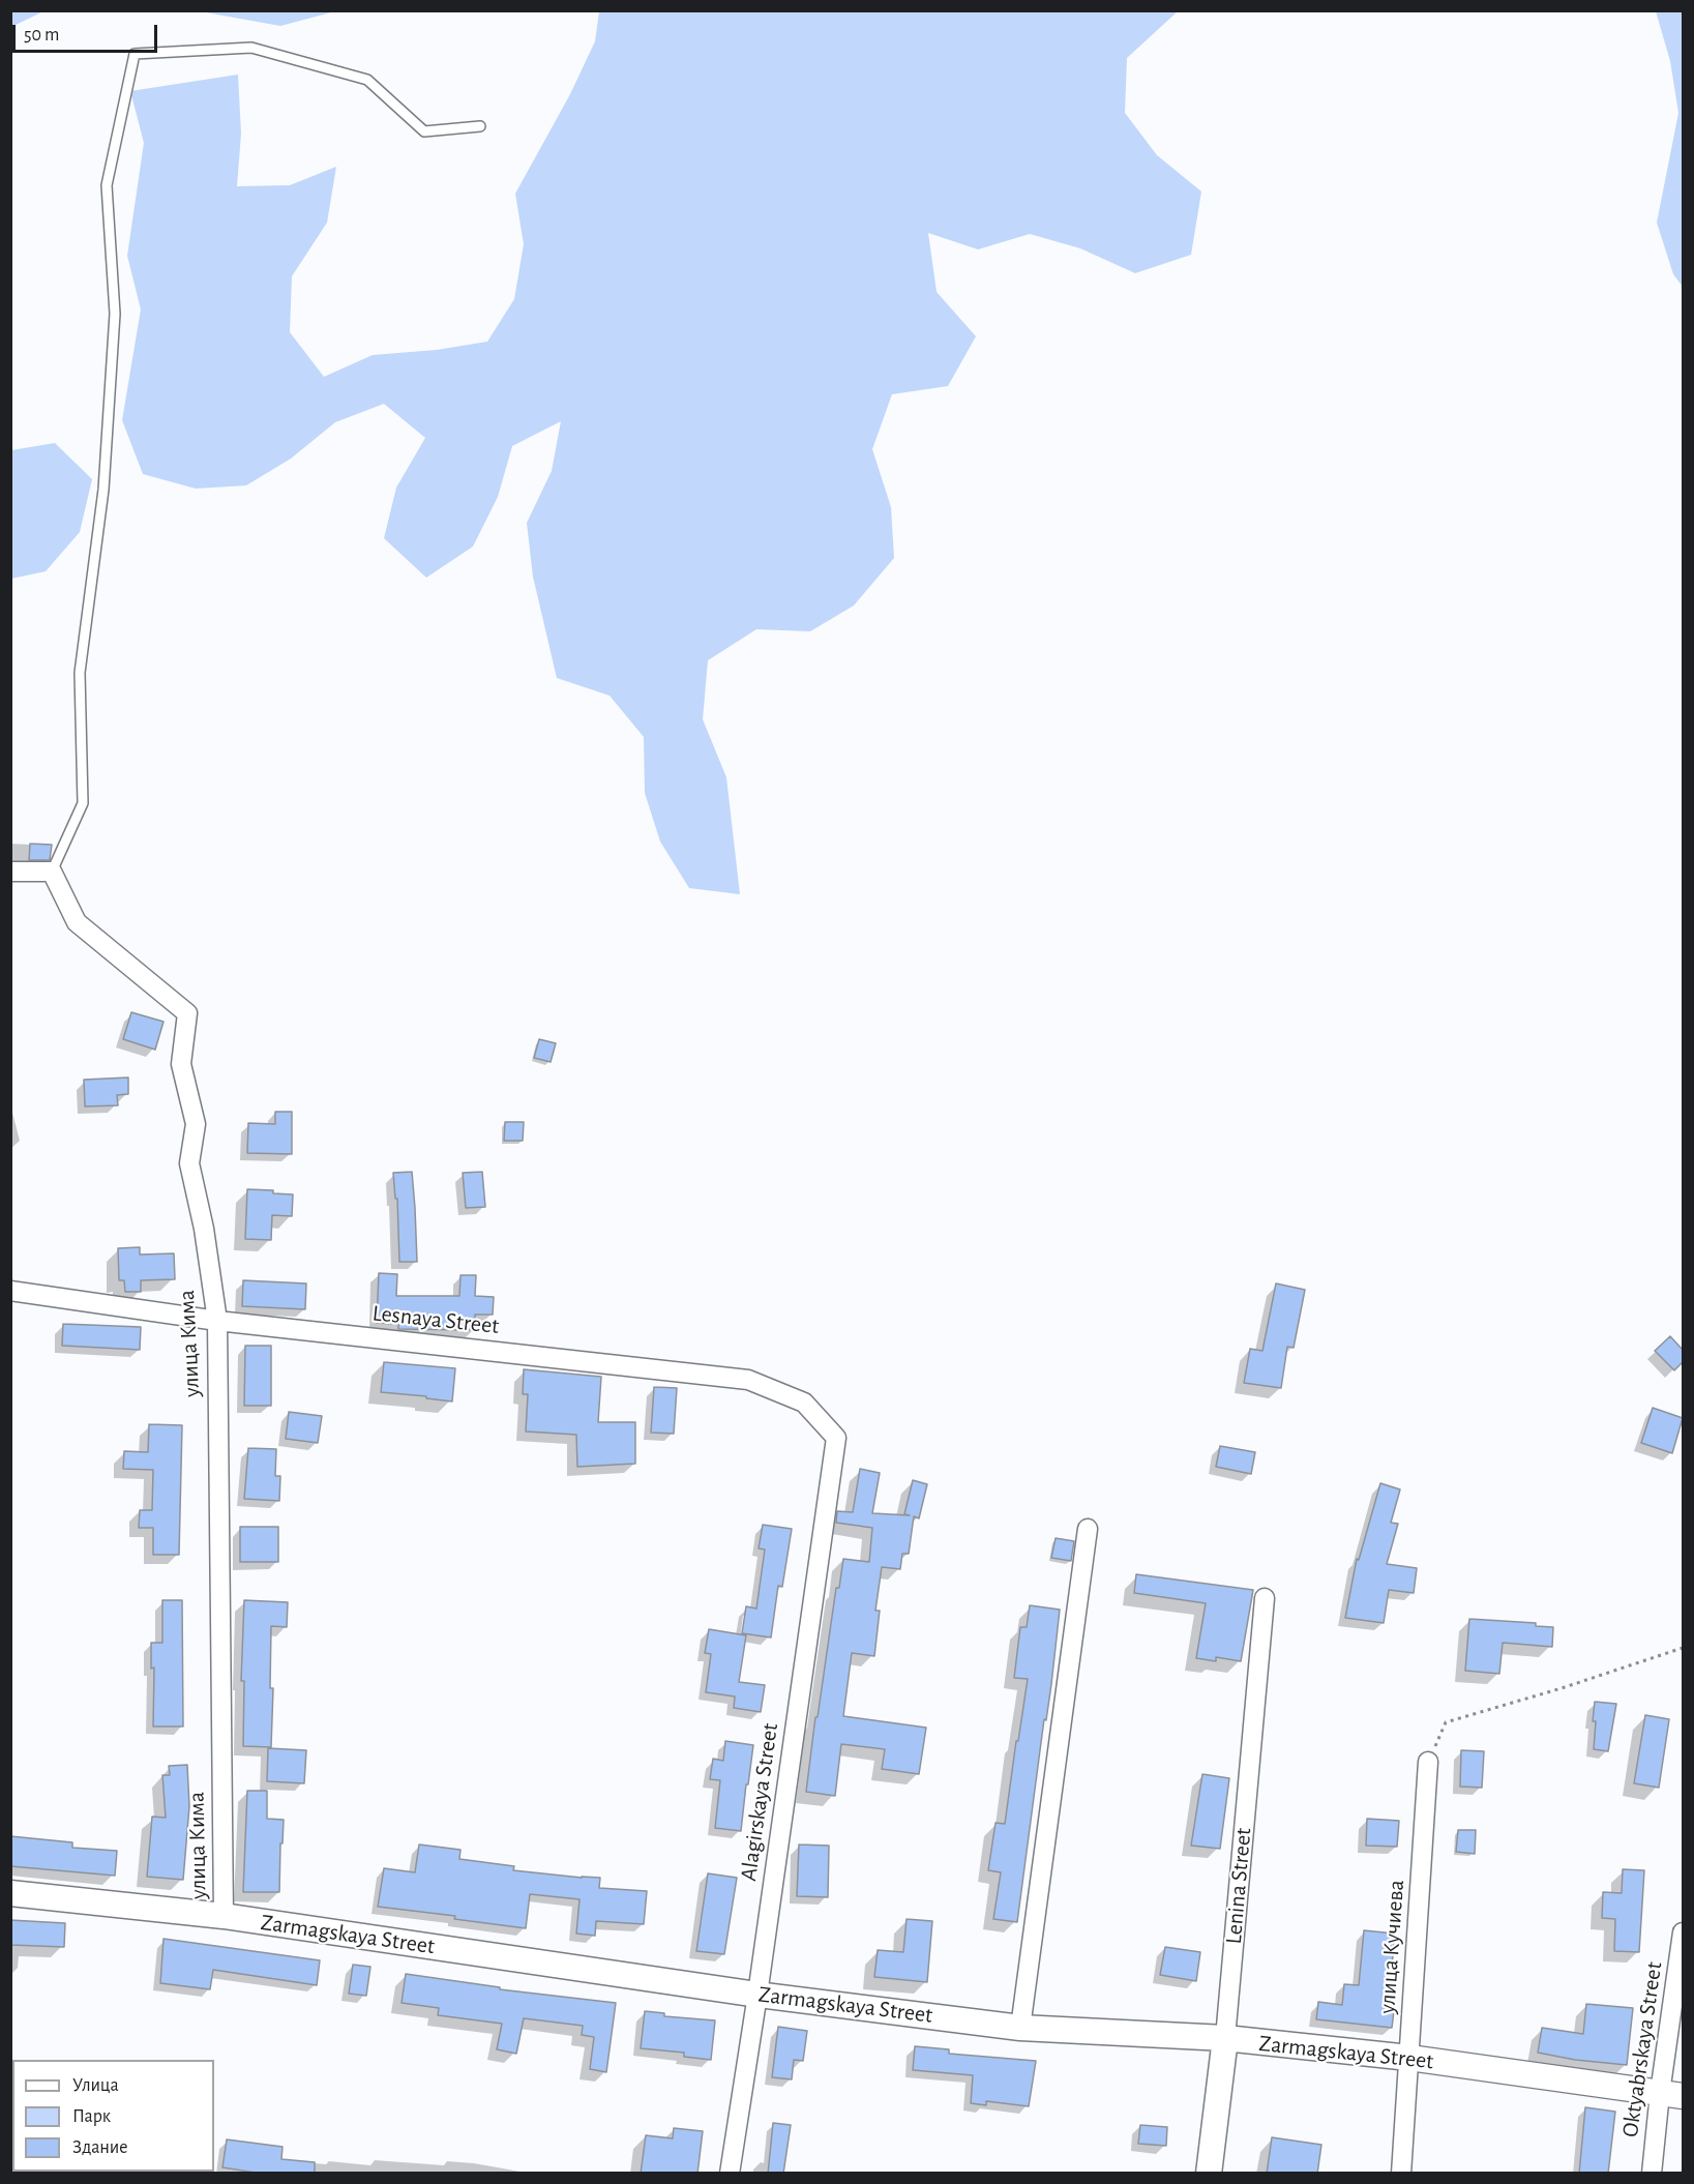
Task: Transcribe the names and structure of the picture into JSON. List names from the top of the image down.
{
  "streets": {
    "street": [
      "Lesnaya Street",
      "улица Кима",
      "Alagirskaya Street",
      "Lenina Street",
      "Zarmagskaya Street",
      "улица Кучиева",
      "Oktyabrskaya Street"
    ]
  },
  "crossings": [
    ["Lesnaya Street", "улица Кима"],
    ["Lesnaya Street", "Alagirskaya Street"],
    ["улица Кима", "Zarmagskaya Street"],
    ["Alagirskaya Street", "Zarmagskaya Street"],
    ["Lenina Street", "Zarmagskaya Street"],
    ["Zarmagskaya Street", "улица Кучиева"],
    ["Zarmagskaya Street", "Oktyabrskaya Street"]
  ],
  "legend": ["Улица", "Парк", "Здание"],
  "scale_bar": "50 m"
}
